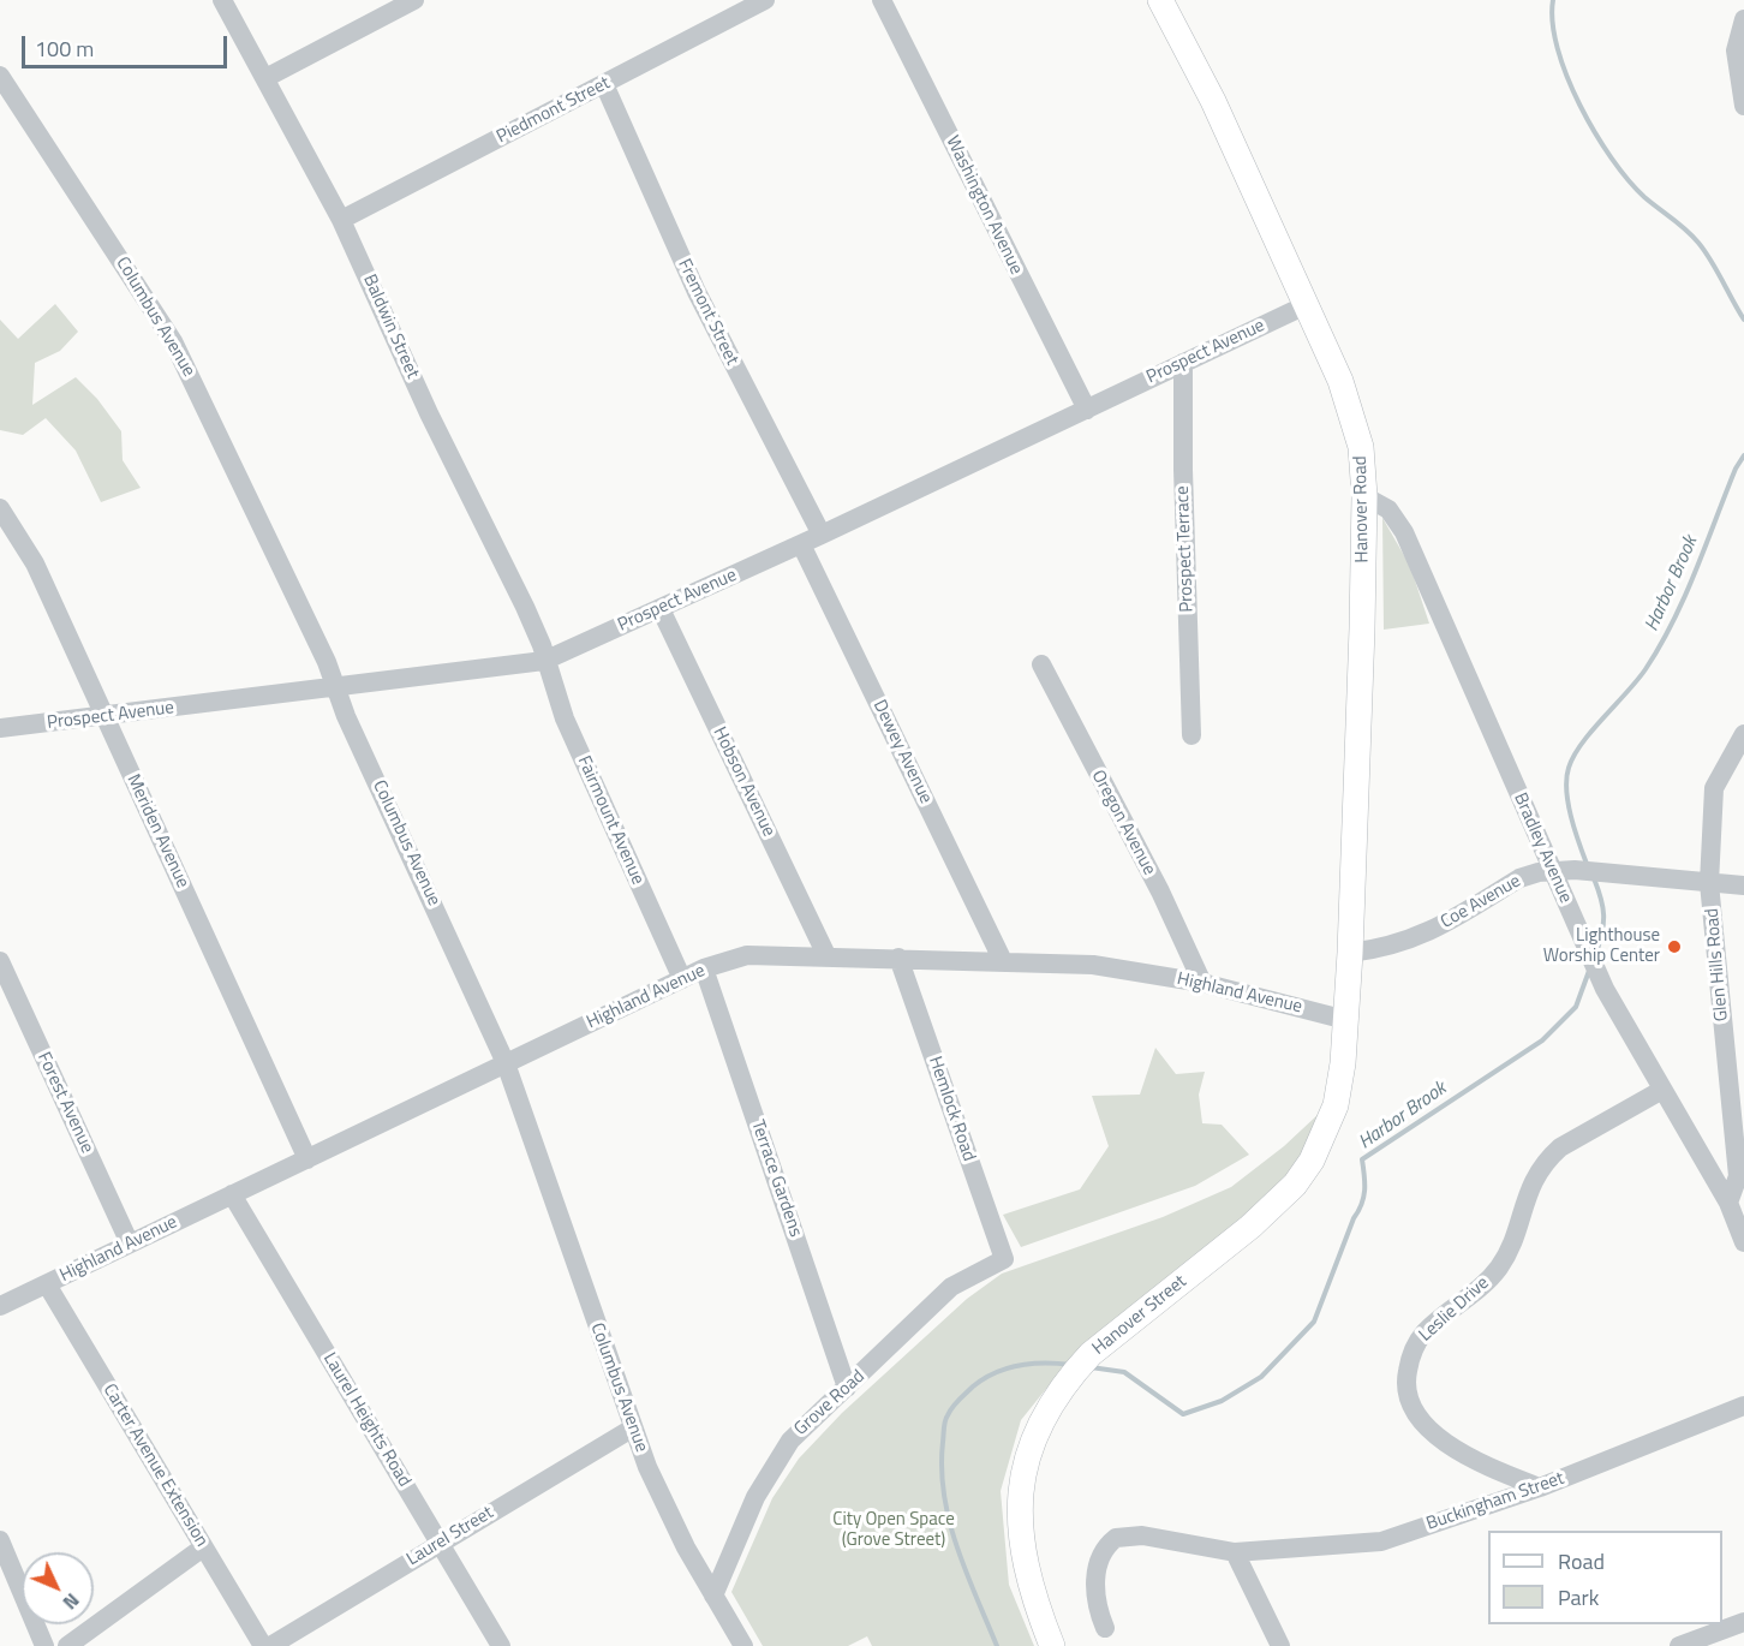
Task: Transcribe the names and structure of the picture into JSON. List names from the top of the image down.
{
  "streets": {
    "main road": ["Hanover Road", "Hanover Street"],
    "street": [
      "Piedmont Street",
      "Washington Avenue",
      "Fremont Street",
      "Columbus Avenue",
      "Baldwin Street",
      "Prospect Avenue",
      "Prospect Terrace",
      "Dewey Avenue",
      "Hobson Avenue",
      "Fairmount Avenue",
      "Oregon Avenue",
      "Meriden Avenue",
      "Bradley Avenue",
      "Coe Avenue",
      "Glen Hills Road",
      "Highland Avenue",
      "Forest Avenue",
      "Hemlock Road",
      "Terrace Gardens",
      "Leslie Drive",
      "Grove Road",
      "Laurel Heights Road",
      "Carter Avenue Extension",
      "Buckingham Street",
      "Laurel Street"
    ]
  },
  "crossings": [
    ["Piedmont Street", "Fremont Street"],
    ["Piedmont Street", "Baldwin Street"],
    ["Washington Avenue", "Prospect Avenue"],
    ["Fremont Street", "Prospect Avenue"],
    ["Columbus Avenue", "Prospect Avenue"],
    ["Columbus Avenue", "Highland Avenue"],
    ["Columbus Avenue", "Grove Road"],
    ["Columbus Avenue", "Laurel Street"],
    ["Baldwin Street", "Prospect Avenue"],
    ["Baldwin Street", "Fairmount Avenue"],
    ["Prospect Avenue", "Hanover Road"],
    ["Prospect Avenue", "Prospect Terrace"],
    ["Prospect Avenue", "Dewey Avenue"],
    ["Prospect Avenue", "Hobson Avenue"],
    ["Prospect Avenue", "Fairmount Avenue"],
    ["Prospect Avenue", "Meriden Avenue"],
    ["Hanover Road", "Bradley Avenue"],
    ["Hanover Road", "Coe Avenue"],
    ["Hanover Road", "Highland Avenue"],
    ["Hanover Road", "Hanover Street"],
    ["Dewey Avenue", "Highland Avenue"],
    ["Hobson Avenue", "Highland Avenue"],
    ["Fairmount Avenue", "Highland Avenue"],
    ["Oregon Avenue", "Highland Avenue"],
    ["Meriden Avenue", "Highland Avenue"],
    ["Bradley Avenue", "Coe Avenue"],
    ["Bradley Avenue", "Glen Hills Road"],
    ["Bradley Avenue", "Leslie Drive"],
    ["Coe Avenue", "Glen Hills Road"],
    ["Highland Avenue", "Forest Avenue"],
    ["Highland Avenue", "Hemlock Road"],
    ["Highland Avenue", "Terrace Gardens"],
    ["Highland Avenue", "Hanover Street"],
    ["Highland Avenue", "Laurel Heights Road"],
    ["Highland Avenue", "Carter Avenue Extension"],
    ["Hemlock Road", "Grove Road"],
    ["Terrace Gardens", "Grove Road"],
    ["Leslie Drive", "Buckingham Street"],
    ["Laurel Heights Road", "Laurel Street"]
  ],
  "water": ["Harbor Brook"],
  "parks": ["City Open Space (Grove Street)"],
  "places": ["Lighthouse Worship Center"],
  "legend": ["Road", "Park"],
  "scale_bar": "100 m",
  "north": "bottom right"
}
